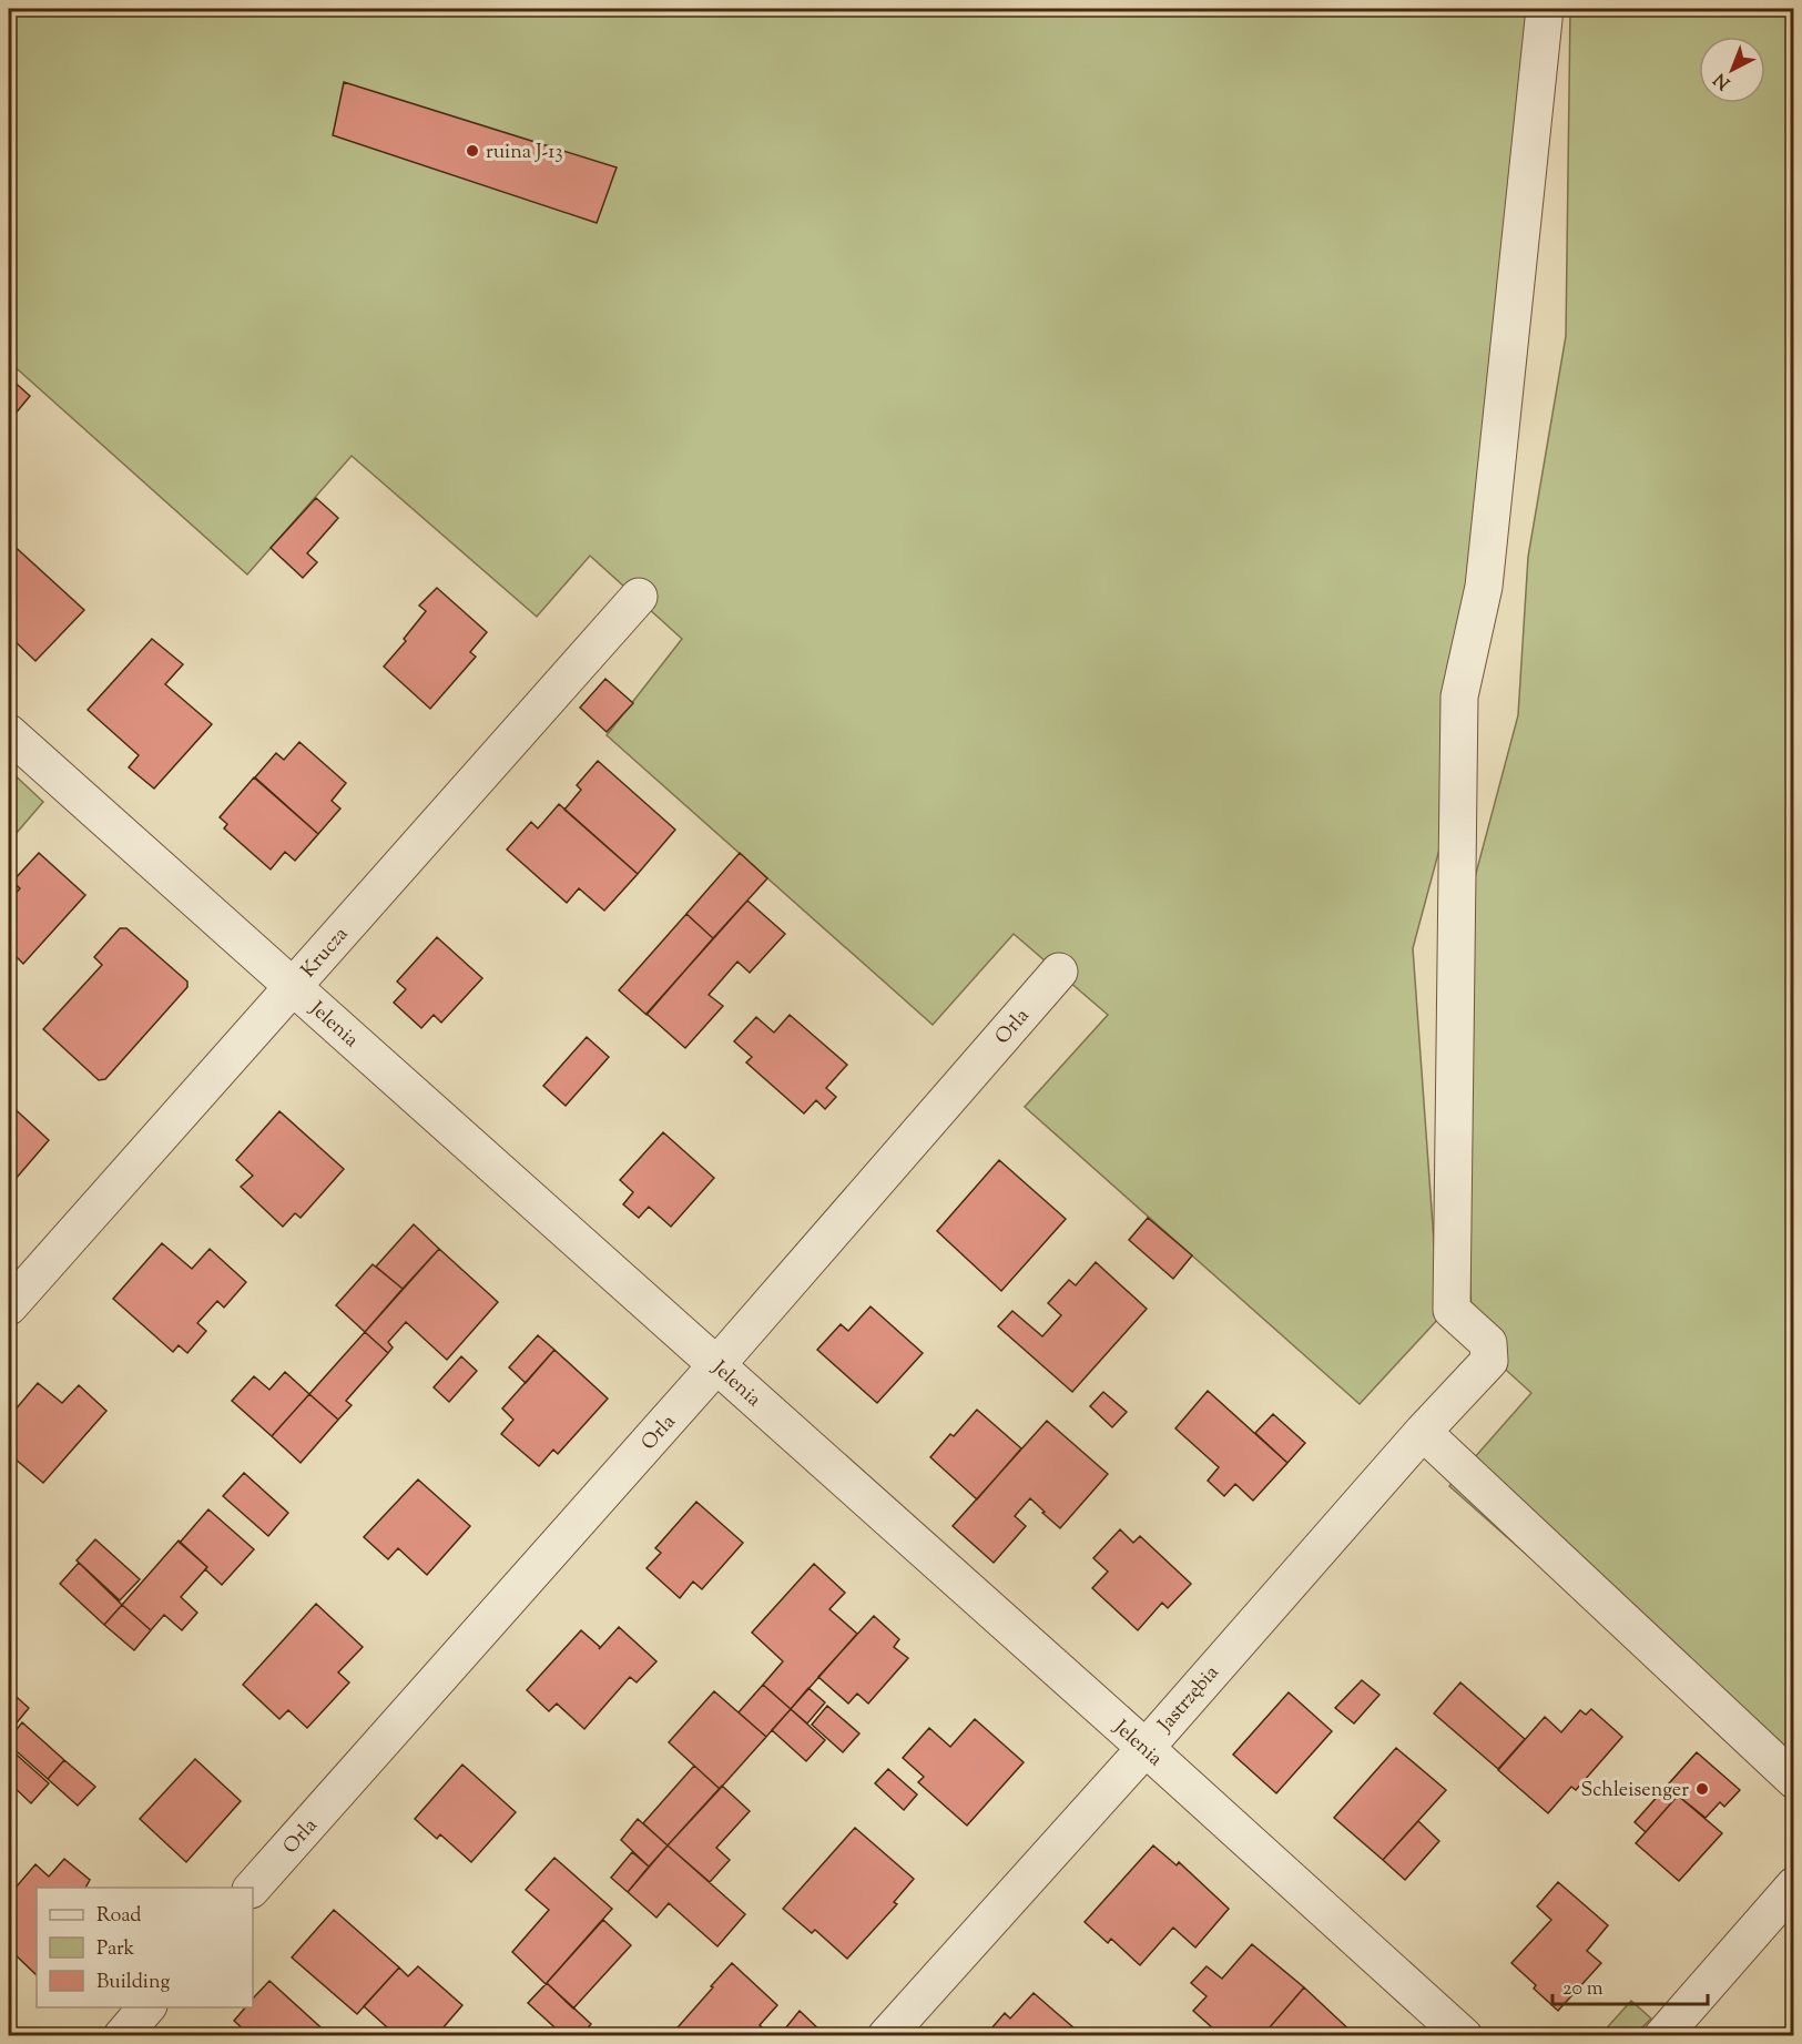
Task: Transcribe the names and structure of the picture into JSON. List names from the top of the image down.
{
  "streets": {
    "street": [
      "Krucza",
      "Jelenia",
      "Orla",
      "Jastrzębia"
    ]
  },
  "crossings": [
    ["Krucza", "Jelenia"],
    ["Jelenia", "Orla"],
    ["Jelenia", "Jastrzębia"]
  ],
  "places": ["ruina J-13", "Schleisenger"],
  "legend": ["Road", "Park", "Building"],
  "scale_bar": "20 m",
  "north": "bottom left"
}
